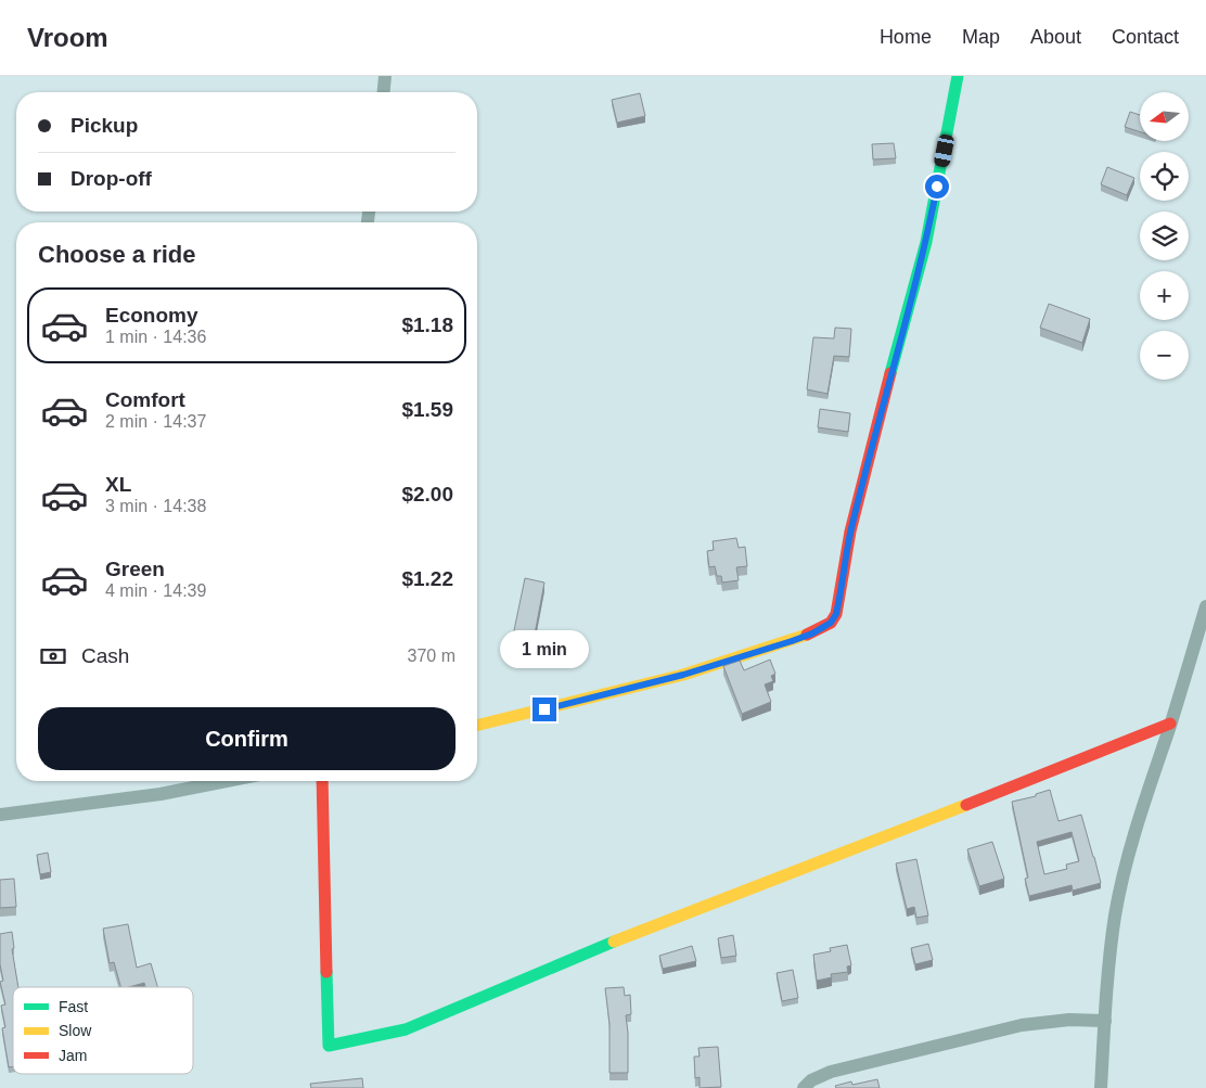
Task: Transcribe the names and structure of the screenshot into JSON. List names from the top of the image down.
{
  "legend": ["Fast", "Slow", "Jam"],
  "north": "left",
  "page": {
    "header": "Vroom",
    "nav": [
      "Home",
      "Map",
      "About",
      "Contact"
    ],
    "map_buttons": ["+", "−"],
    "banner": ["Pickup", "Drop-off"],
    "heading": "Choose a ride",
    "list": [
      {
        "name": "Economy",
        "note": "1 min · 14:36",
        "value": "$1.18"
      },
      {
        "name": "Comfort",
        "note": "2 min · 14:37",
        "value": "$1.59"
      },
      {
        "name": "XL",
        "note": "3 min · 14:38",
        "value": "$2.00"
      },
      {
        "name": "Green",
        "note": "4 min · 14:39",
        "value": "$1.22"
      }
    ],
    "pay": ["Cash", "370 m"],
    "bubble": "1 min",
    "buttons": "Confirm"
  }
}
